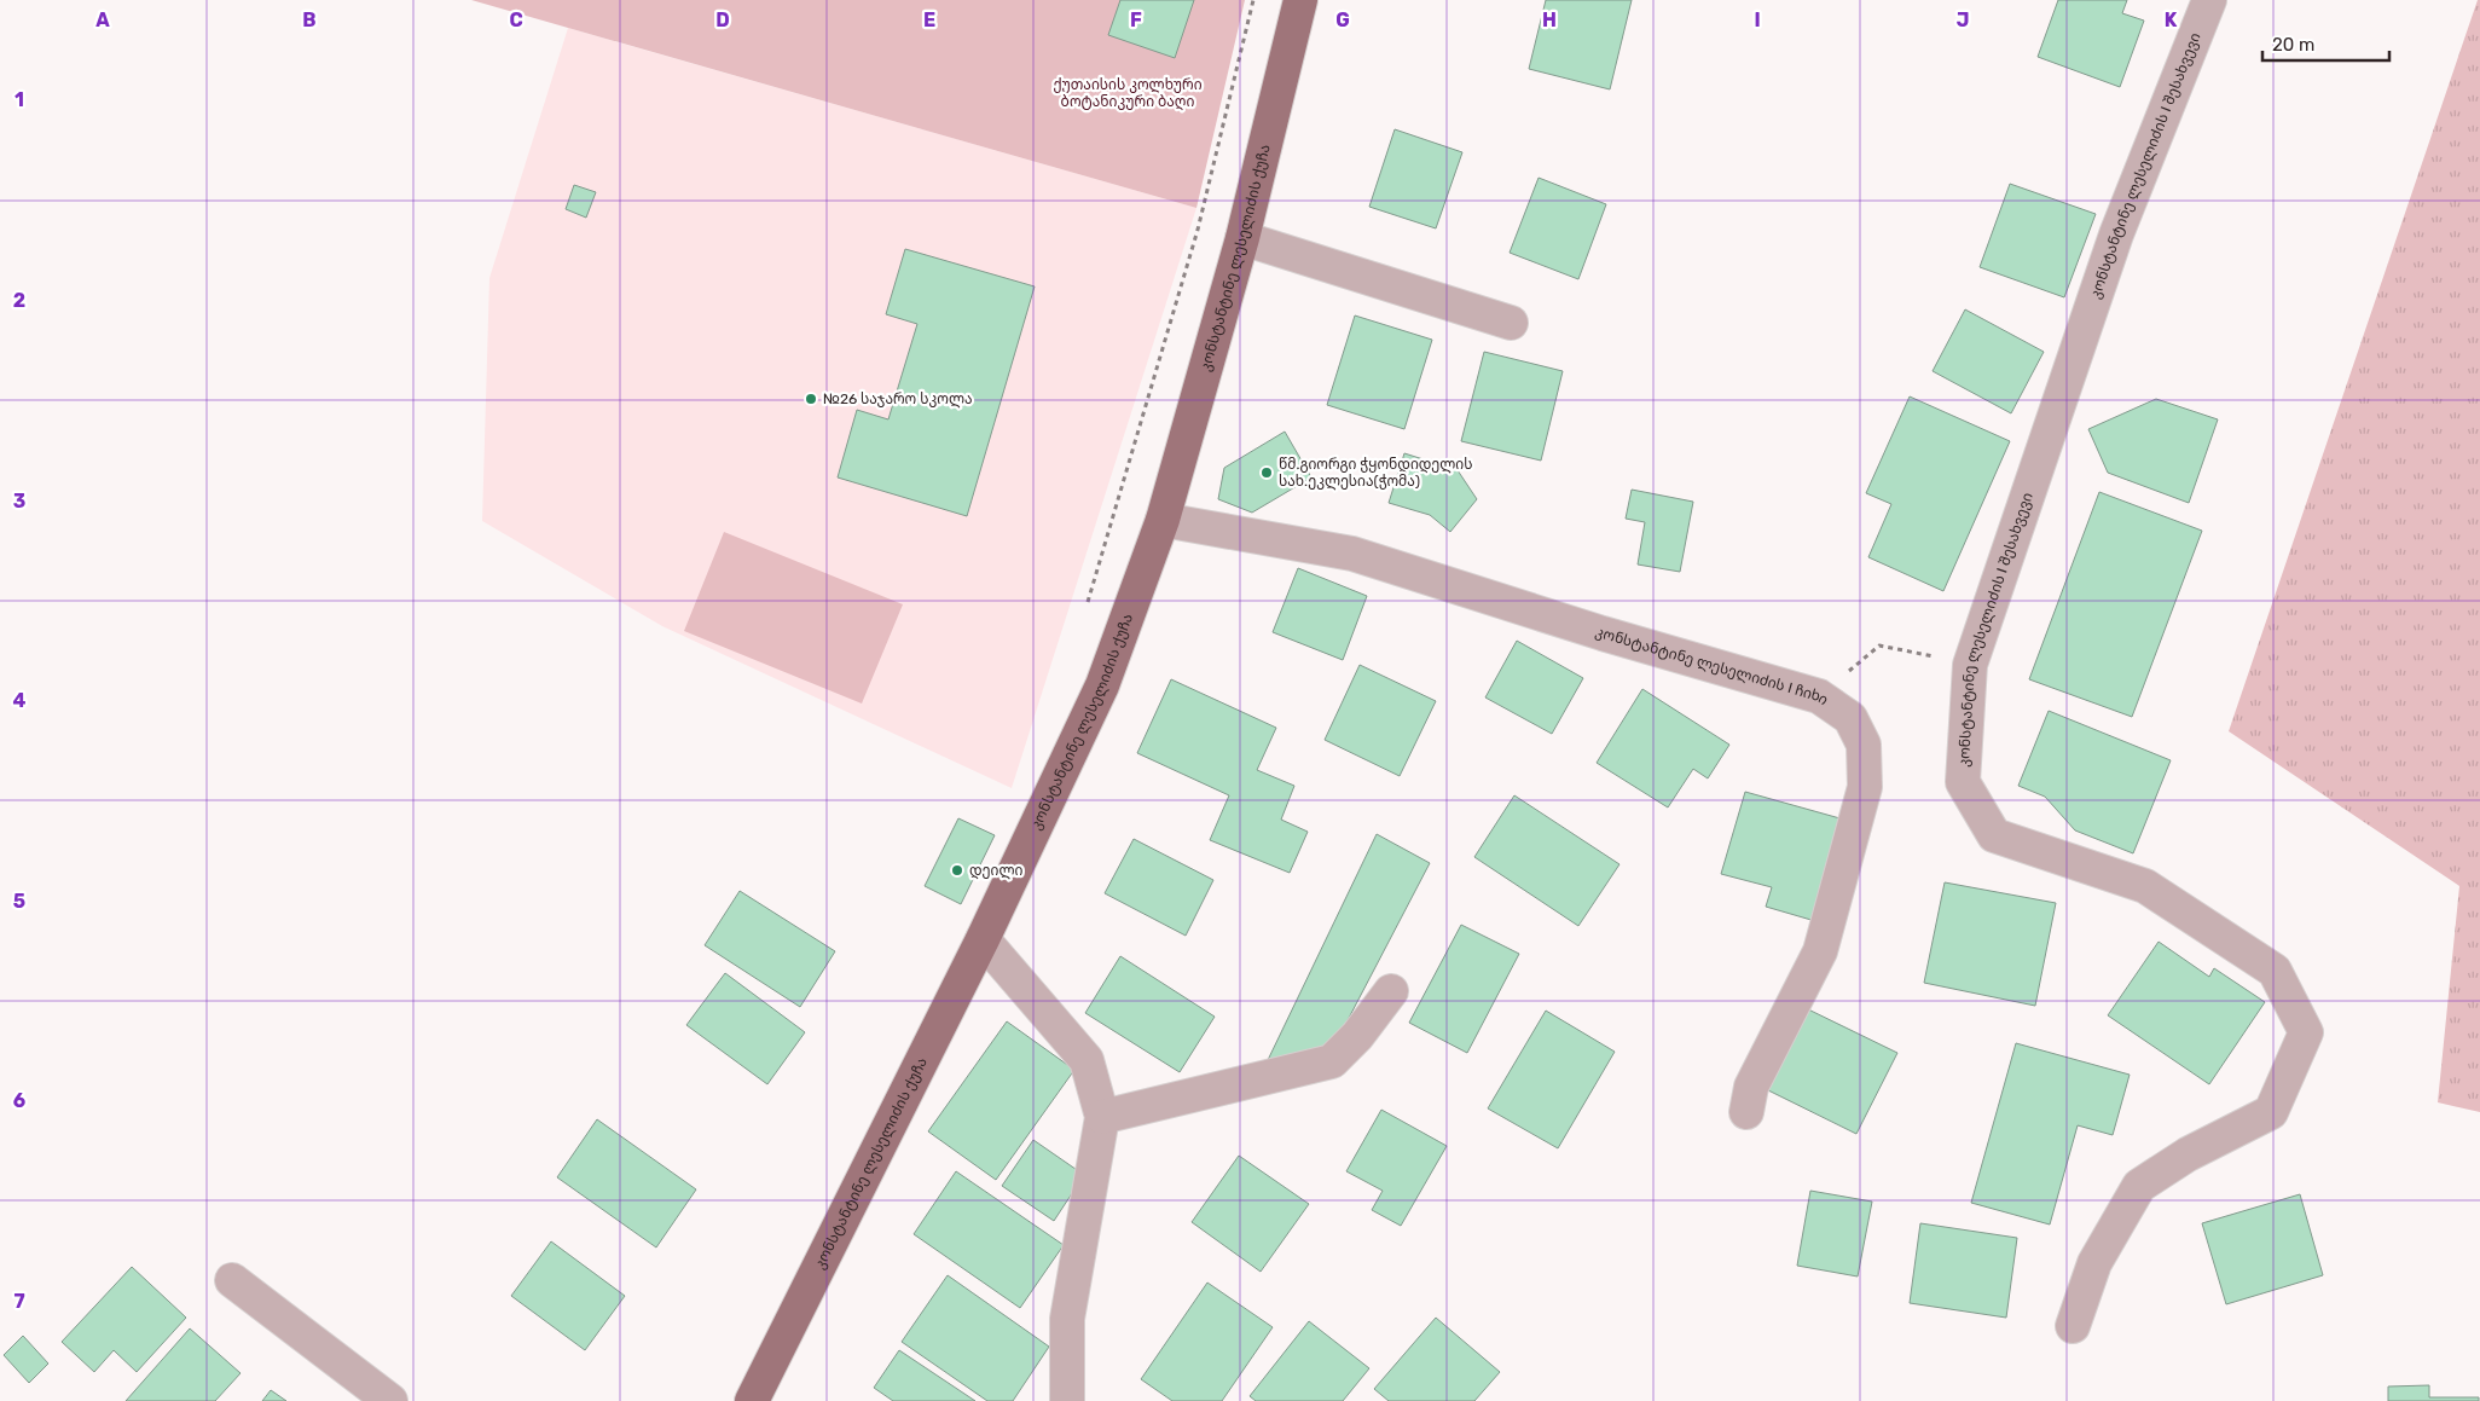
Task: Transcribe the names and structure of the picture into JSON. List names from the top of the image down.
{
  "streets": {
    "main road": ["კონსტანტინე ლესელიძის ქუჩა"],
    "street": ["კონსტანტინე ლესელიძის I შესახვევი", "კონსტანტინე ლესელიძის I ჩიხი"]
  },
  "crossings": [
    ["კონსტანტინე ლესელიძის ქუჩა", "კონსტანტინე ლესელიძის I ჩიხი"]
  ],
  "parks": ["ქუთაისის კოლხური ბოტანიკური ბაღი"],
  "places": ["№26 საჯარო სკოლა", "წმ.გიორგი ჭყონდიდელის სახ.ეკლესია(ჭომა)", "დეილი"],
  "scale_bar": "20 m",
  "grid": {
    "columns": [
      "A",
      "B",
      "C",
      "D",
      "E",
      "F",
      "G",
      "H",
      "I",
      "J",
      "K"
    ],
    "rows": [
      "1",
      "2",
      "3",
      "4",
      "5",
      "6",
      "7"
    ]
  }
}
